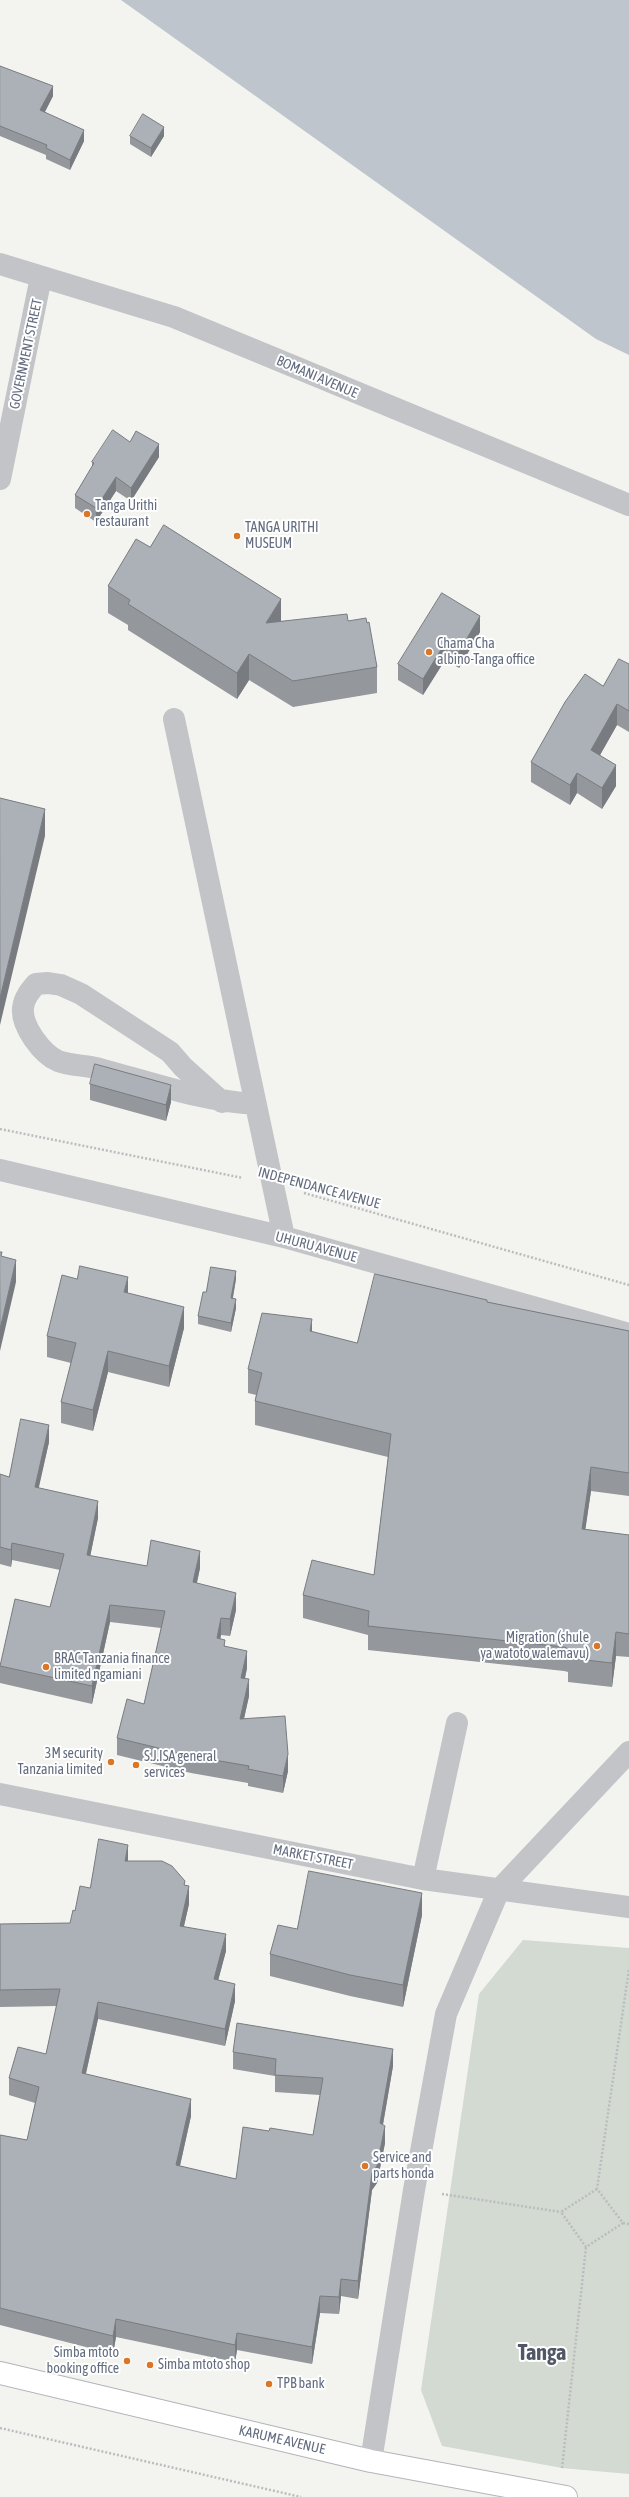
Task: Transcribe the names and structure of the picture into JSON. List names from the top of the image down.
{
  "streets": {
    "main road": ["KARUME AVENUE"],
    "street": [
      "GOVERNMENT STREET",
      "BOMANI AVENUE",
      "UHURU AVENUE",
      "MARKET STREET"
    ],
    "path": ["INDEPENDANCE AVENUE"]
  },
  "crossings": [
    ["GOVERNMENT STREET", "BOMANI AVENUE"]
  ],
  "districts": ["Tanga"],
  "places": [
    "Tanga Urithi restaurant",
    "TANGA URITHI MUSEUM",
    "Chama Cha albino-Tanga office",
    "Migration (shule ya watoto walemavu)",
    "BRAC Tanzania finance limited ngamiani",
    "3M security Tanzania limited",
    "S.J.ISA general services",
    "Service and parts honda",
    "Simba mtoto booking office",
    "Simba mtoto shop",
    "TPB bank"
  ]
}
